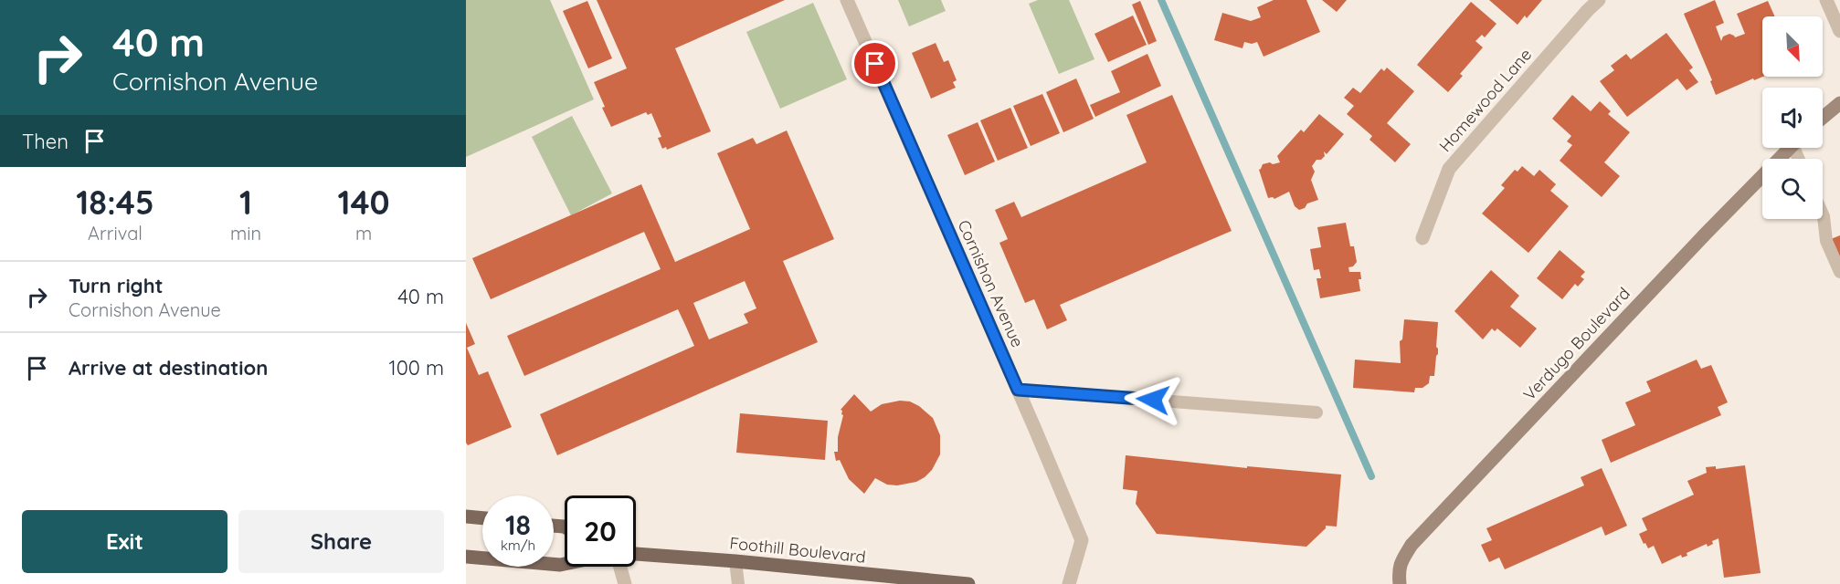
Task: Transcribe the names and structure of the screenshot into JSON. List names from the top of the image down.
{
  "streets": {
    "main road": ["Verdugo Boulevard", "Foothill Boulevard"],
    "street": ["Homewood Lane", "Cornishon Avenue"]
  },
  "north": "bottom right",
  "page": {
    "turn": ["40 m", "Cornishon Avenue"],
    "then": "Then",
    "eta": [
      "18:45",
      "Arrival",
      "1",
      "min",
      "140",
      "m"
    ],
    "list": [
      {
        "name": "Turn right",
        "note": "Cornishon Avenue",
        "value": "40 m"
      },
      {
        "name": "Arrive at destination",
        "value": "100 m"
      }
    ],
    "speed": "18 km/h",
    "limit": "20",
    "buttons": ["Exit", "Share"]
  }
}
